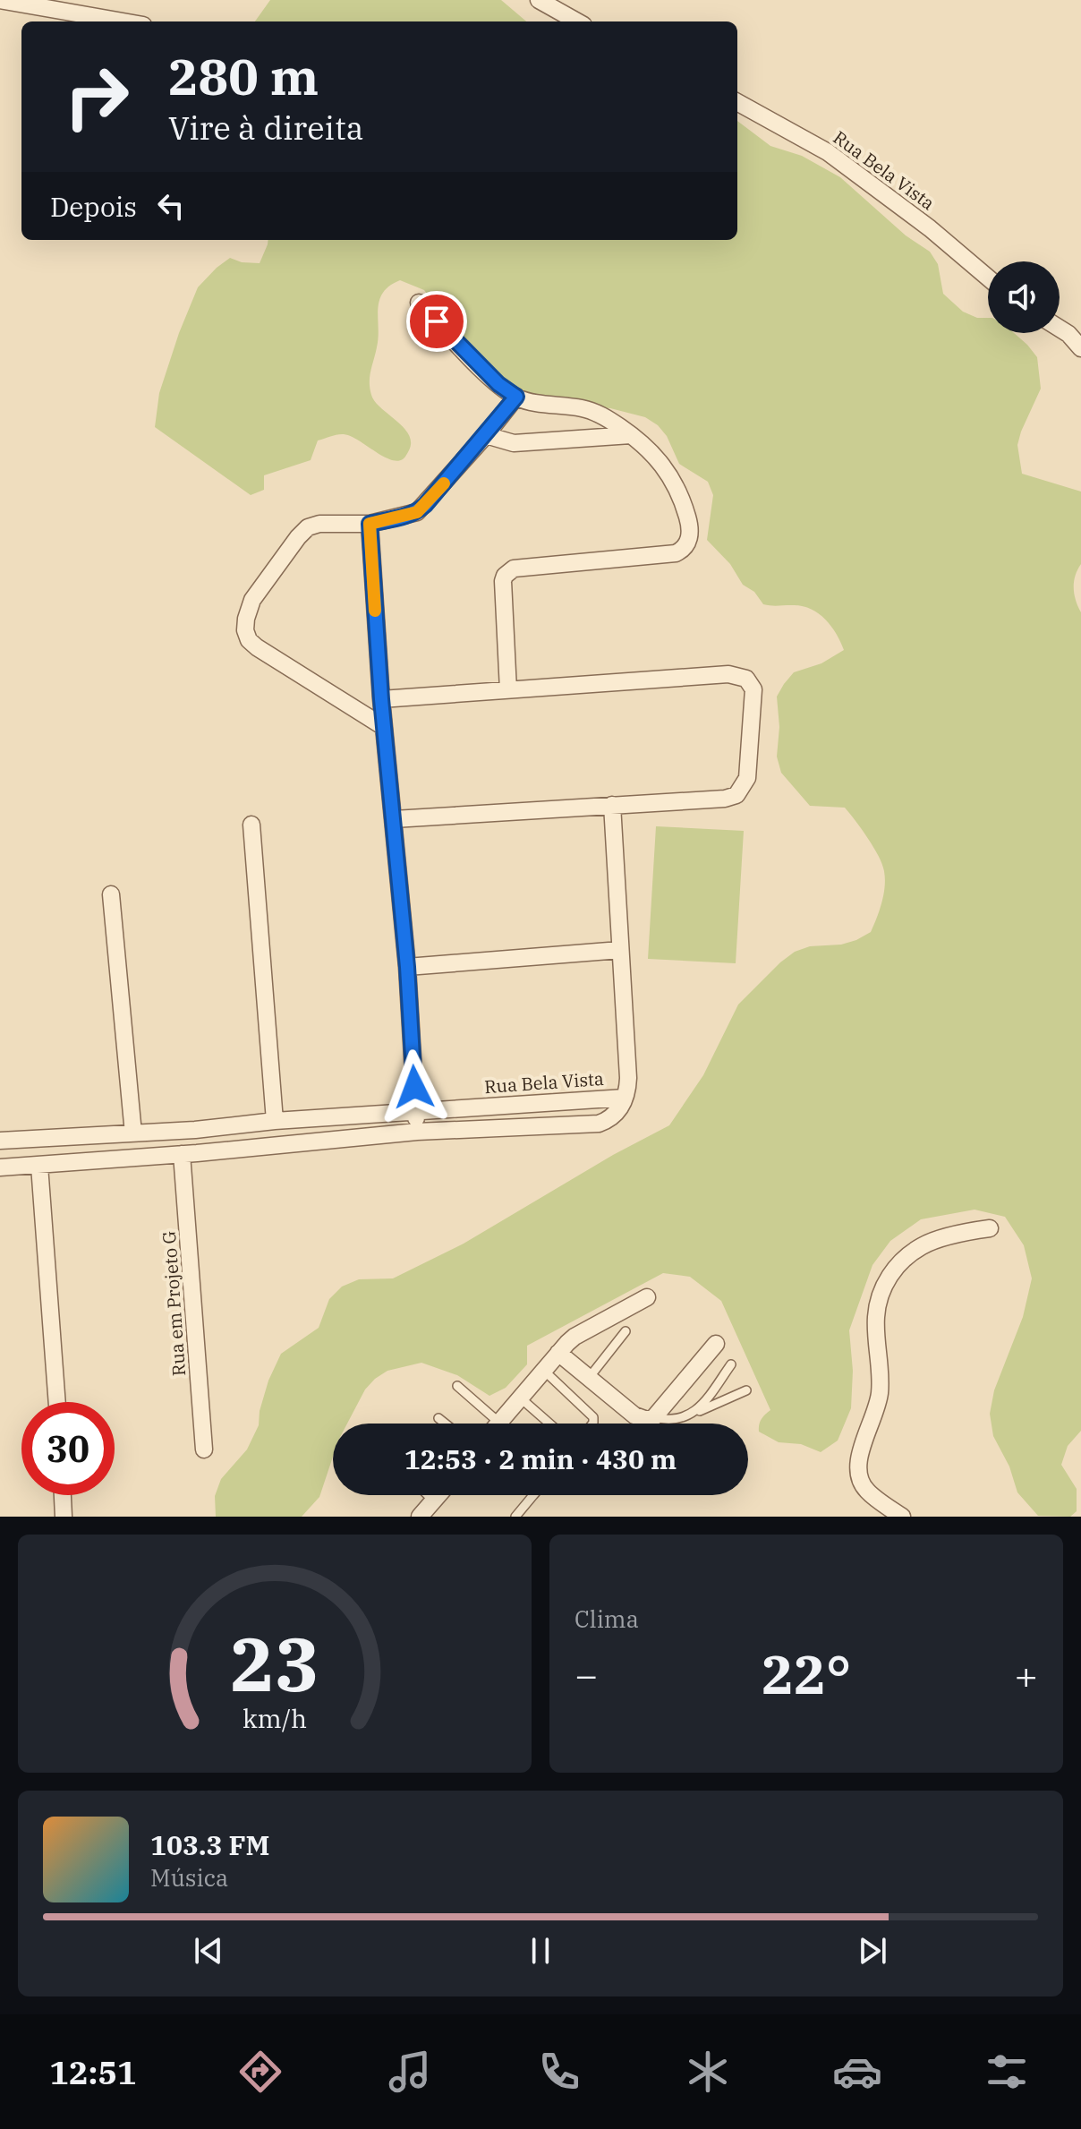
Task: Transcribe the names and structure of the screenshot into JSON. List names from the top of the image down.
{
  "streets": {
    "street": ["Rua Bela Vista", "Rua em Projeto G"]
  },
  "crossings": [
    ["Rua Bela Vista", "Rua em Projeto G"]
  ],
  "page": {
    "turn": ["280 m", "Vire à direita"],
    "then": "Depois",
    "limit": "30",
    "trip": "12:53 · 2 min · 430 m",
    "tile": "Clima",
    "heat": ["−", "22°", "+"],
    "song": ["103.3 FM", "Música"],
    "tabs": "12:51",
    "gauge": ["23", "km/h"]
  }
}
